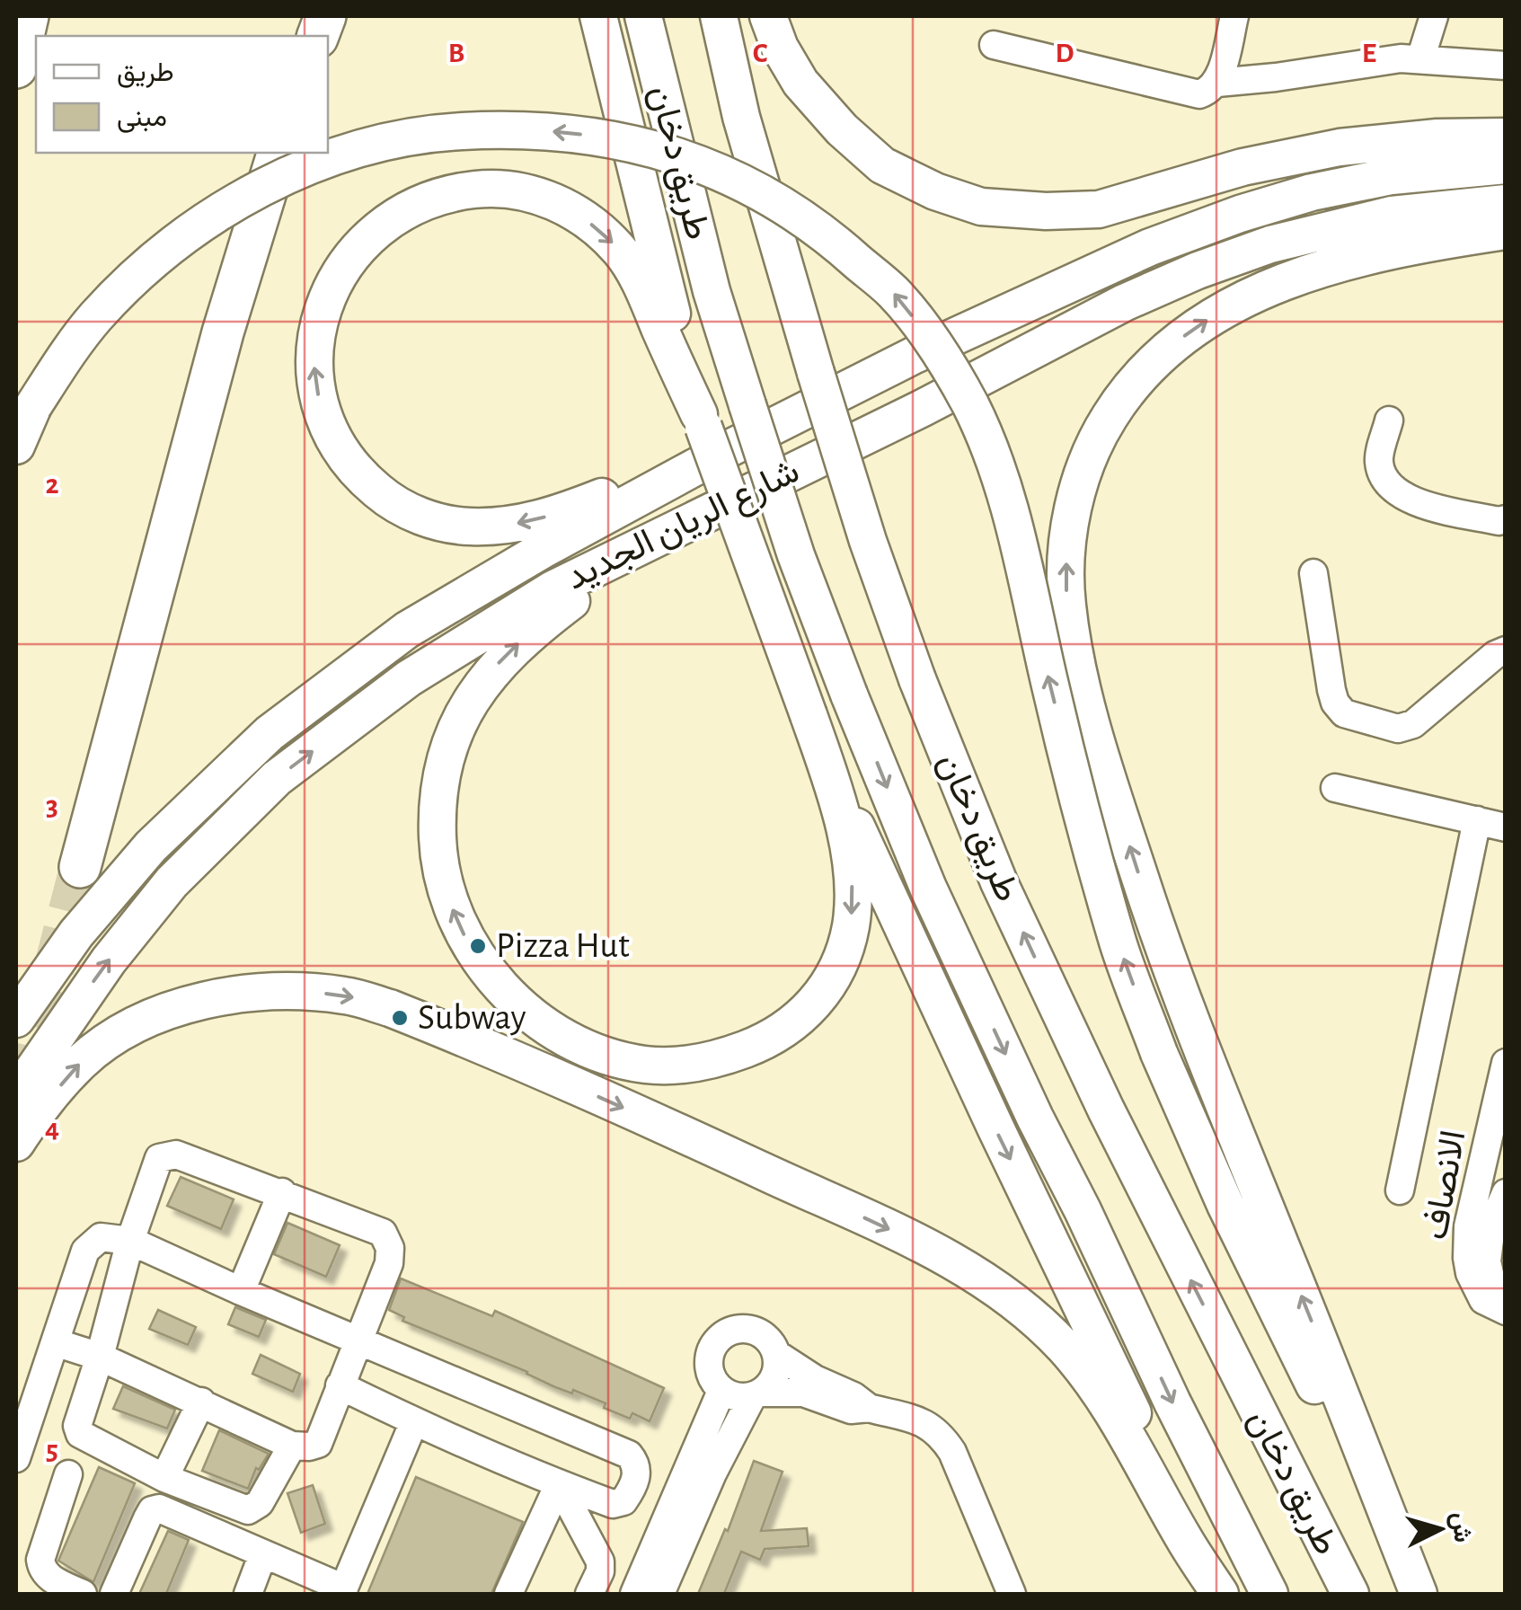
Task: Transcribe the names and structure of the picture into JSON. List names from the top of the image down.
{
  "streets": {
    "main road": ["طريق دخان", "شارع الريان الجديد"],
    "street": ["الانصاف"]
  },
  "places": ["Pizza Hut", "Subway"],
  "legend": ["طريق", "مبنى"],
  "north": "right",
  "grid": {
    "columns": [
      "B",
      "C",
      "D",
      "E"
    ],
    "rows": [
      "2",
      "3",
      "4",
      "5"
    ]
  }
}
